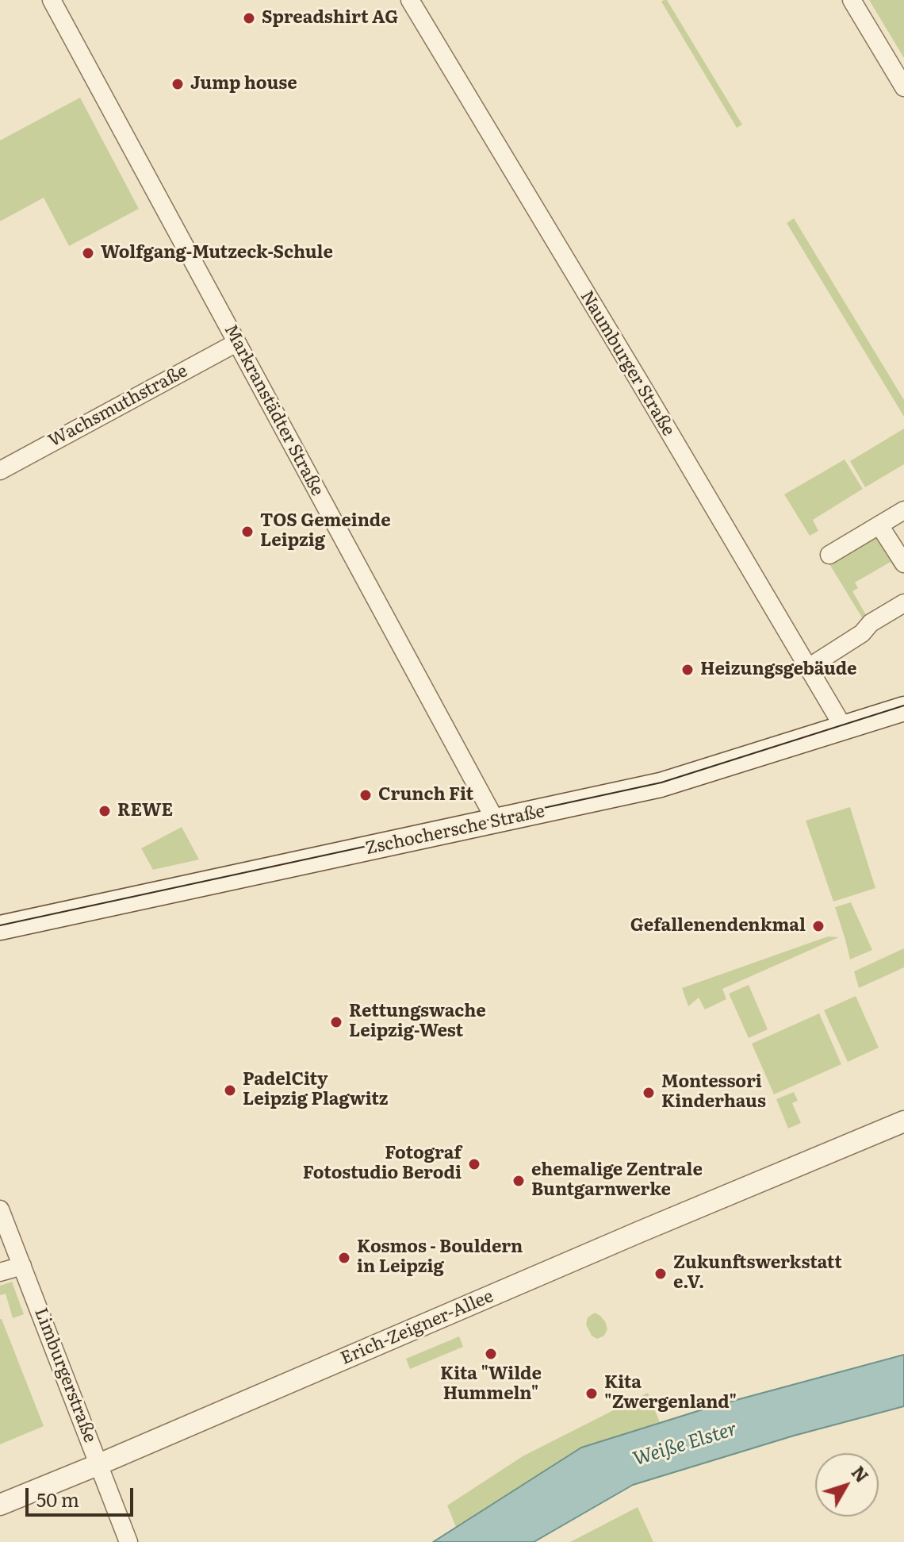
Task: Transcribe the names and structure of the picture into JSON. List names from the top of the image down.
{
  "streets": {
    "main road": ["Zschochersche Straße"],
    "street": [
      "Naumburger Straße",
      "Wachsmuthstraße",
      "Markranstädter Straße",
      "Erich-Zeigner-Allee",
      "Limburgerstraße"
    ]
  },
  "crossings": [
    ["Naumburger Straße", "Zschochersche Straße"],
    ["Wachsmuthstraße", "Markranstädter Straße"],
    ["Markranstädter Straße", "Zschochersche Straße"],
    ["Erich-Zeigner-Allee", "Limburgerstraße"]
  ],
  "water": ["Weiße Elster"],
  "places": [
    "Spreadshirt AG",
    "Jump house",
    "Wolfgang-Mutzeck-Schule",
    "TOS Gemeinde Leipzig",
    "Heizungsgebäude",
    "Crunch Fit",
    "REWE",
    "Gefallenendenkmal",
    "Rettungswache Leipzig-West",
    "PadelCity Leipzig Plagwitz",
    "Montessori Kinderhaus",
    "Fotograf Fotostudio Berodi",
    "ehemalige Zentrale Buntgarnwerke",
    "Kosmos - Bouldern in Leipzig",
    "Zukunftswerkstatt e.V.",
    "Kita \"Wilde Hummeln\"",
    "Kita \"Zwergenland\""
  ],
  "scale_bar": "50 m",
  "north": "top right"
}
